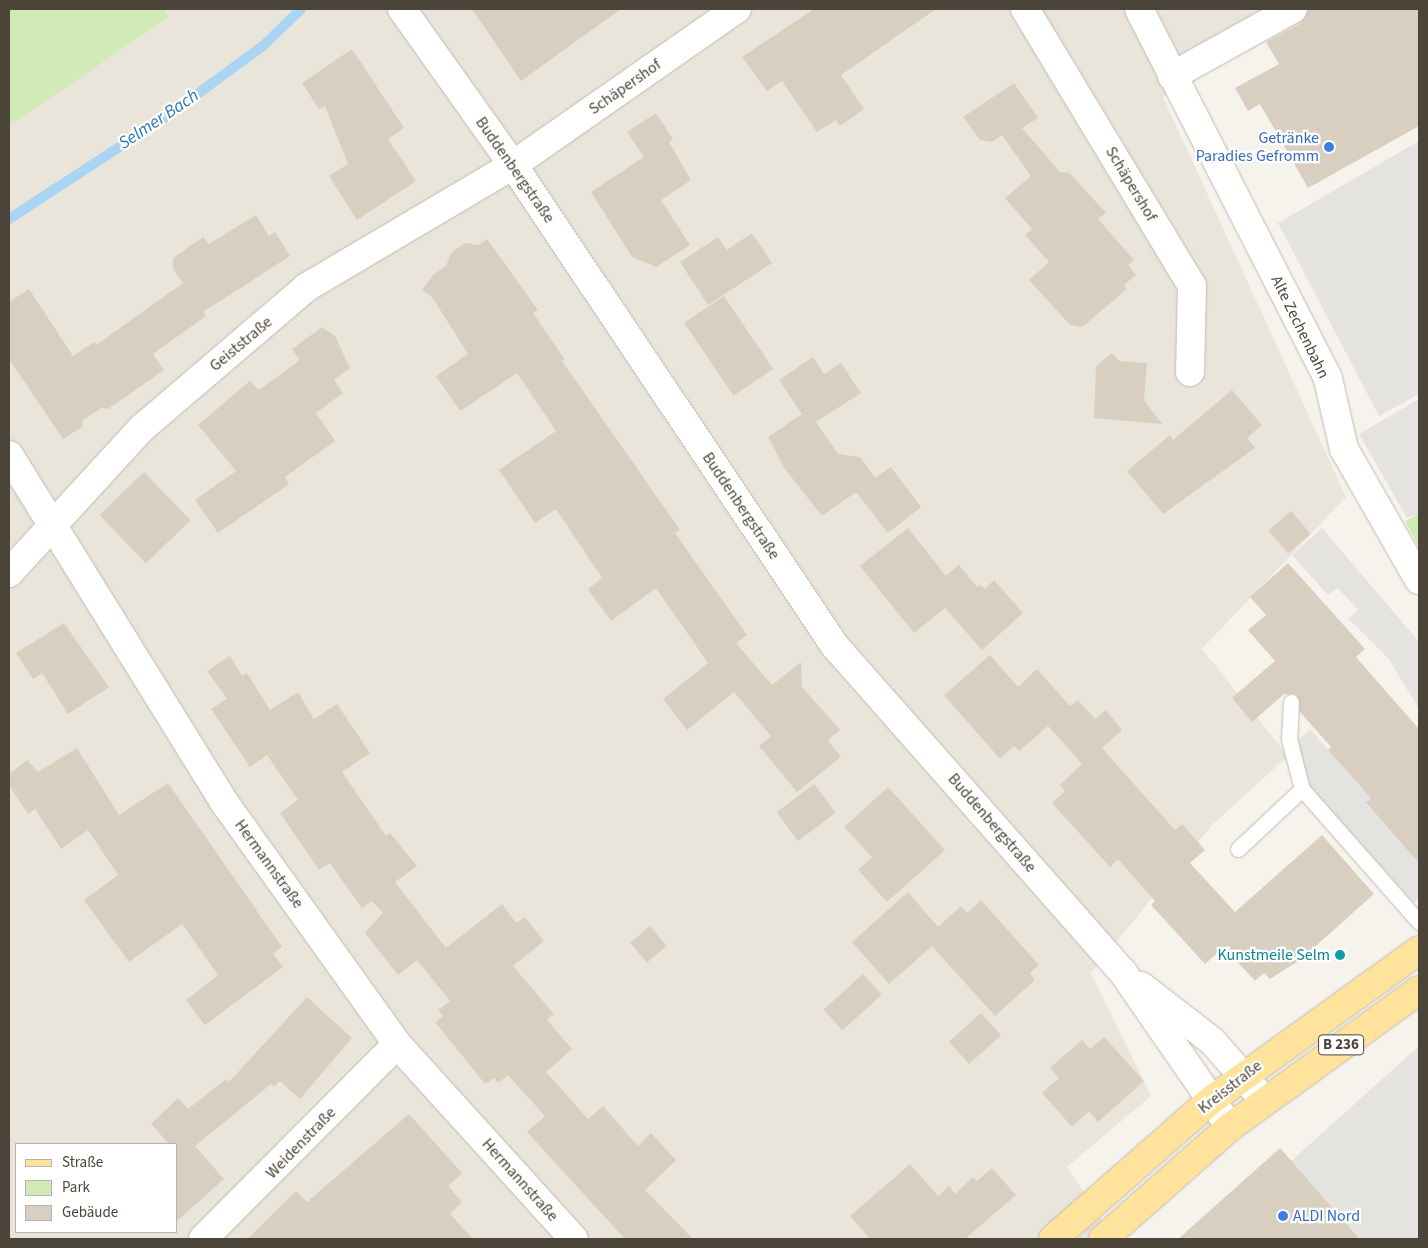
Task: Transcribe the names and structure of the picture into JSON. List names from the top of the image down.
{
  "streets": {
    "main road": ["B 236", "Kreisstraße"],
    "street": [
      "Schäpershof",
      "Buddenbergstraße",
      "Alte Zechenbahn",
      "Geiststraße",
      "Hermannstraße",
      "Weidenstraße"
    ]
  },
  "crossings": [
    ["Schäpershof", "Buddenbergstraße"],
    ["Schäpershof", "Geiststraße"],
    ["Buddenbergstraße", "Geiststraße"],
    ["Buddenbergstraße", "Kreisstraße"],
    ["Geiststraße", "Hermannstraße"],
    ["Hermannstraße", "Weidenstraße"]
  ],
  "water": ["Selmer Bach"],
  "places": ["Getränke Paradies Gefromm", "Kunstmeile Selm", "ALDI Nord"],
  "legend": ["Straße", "Park", "Gebäude"]
}
